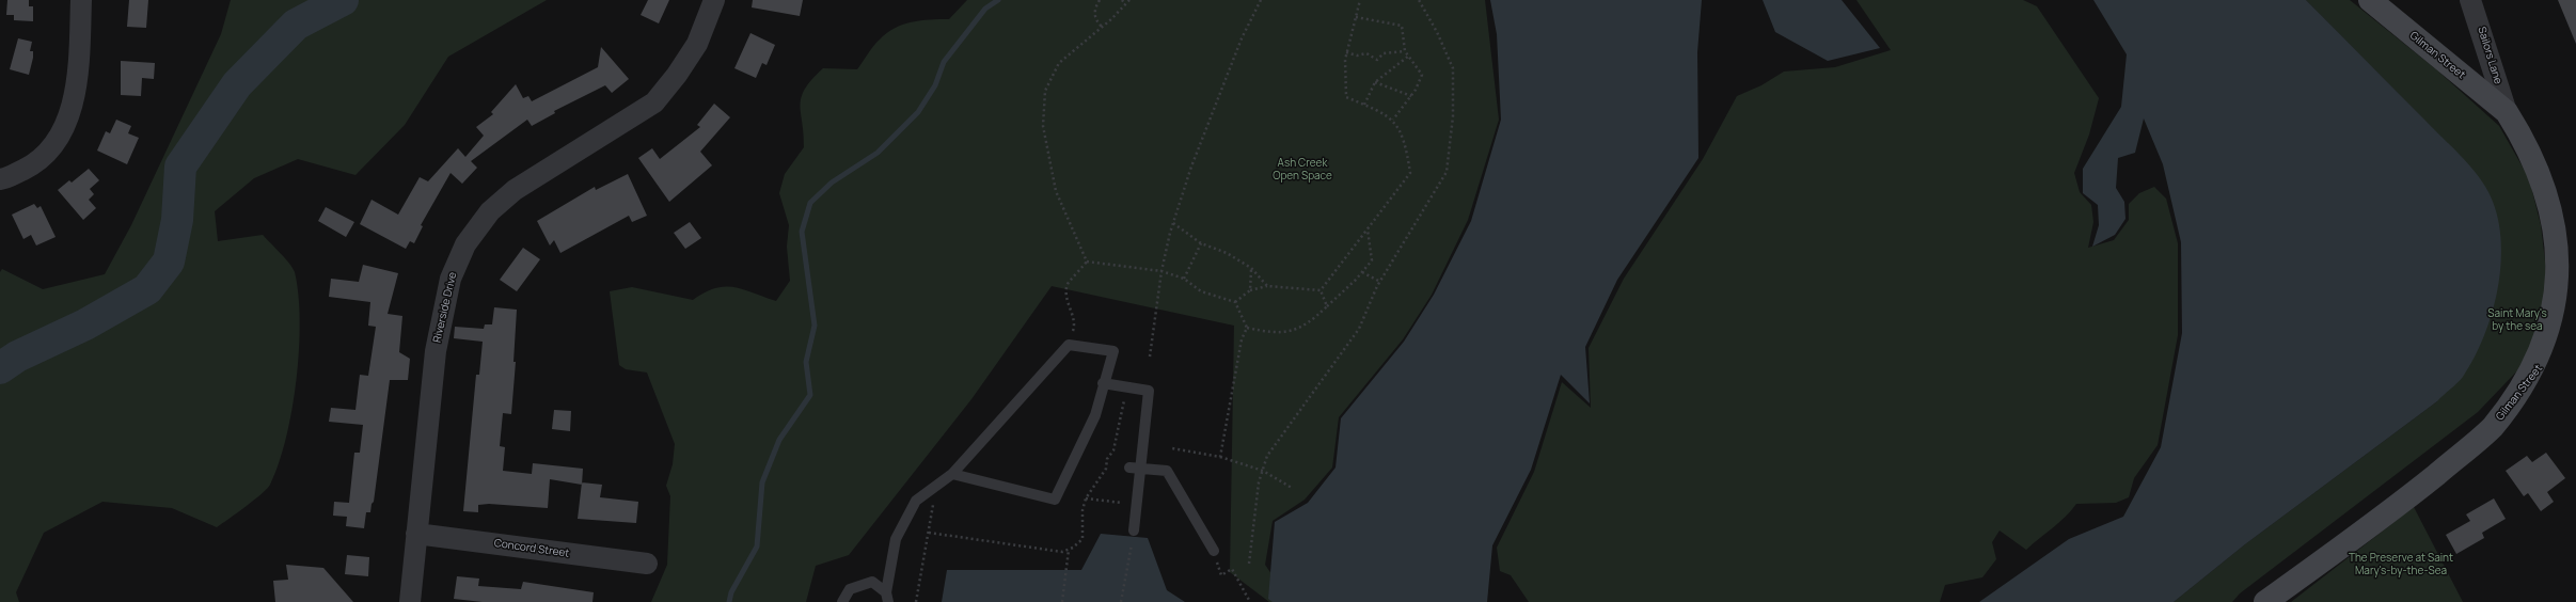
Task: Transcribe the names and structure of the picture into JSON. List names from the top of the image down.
{
  "streets": {
    "street": [
      "Gilman Street",
      "Sailors Lane",
      "Riverside Drive",
      "Concord Street"
    ]
  },
  "crossings": [
    ["Gilman Street", "Sailors Lane"],
    ["Riverside Drive", "Concord Street"]
  ],
  "parks": ["Ash Creek Open Space", "Saint Mary's by the sea", "The Preserve at Saint Mary's-by-the-Sea"]
}
